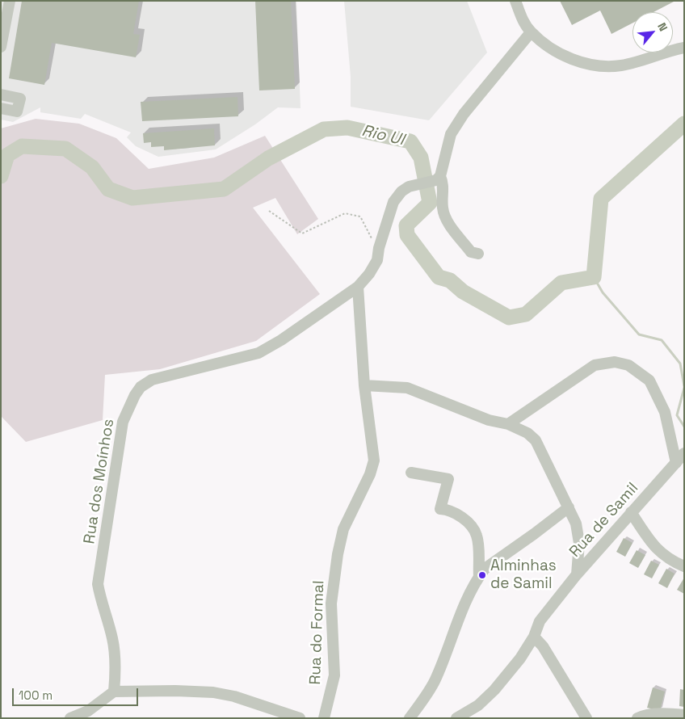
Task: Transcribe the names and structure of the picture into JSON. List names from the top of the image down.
{
  "streets": {
    "street": ["Rua dos Moínhos", "Rua de Samil", "Rua do Formal"]
  },
  "crossings": [
    ["Rua dos Moínhos", "Rua do Formal"]
  ],
  "water": ["Rio Ul"],
  "places": ["Alminhas de Samil"],
  "scale_bar": "100 m",
  "north": "top right"
}
